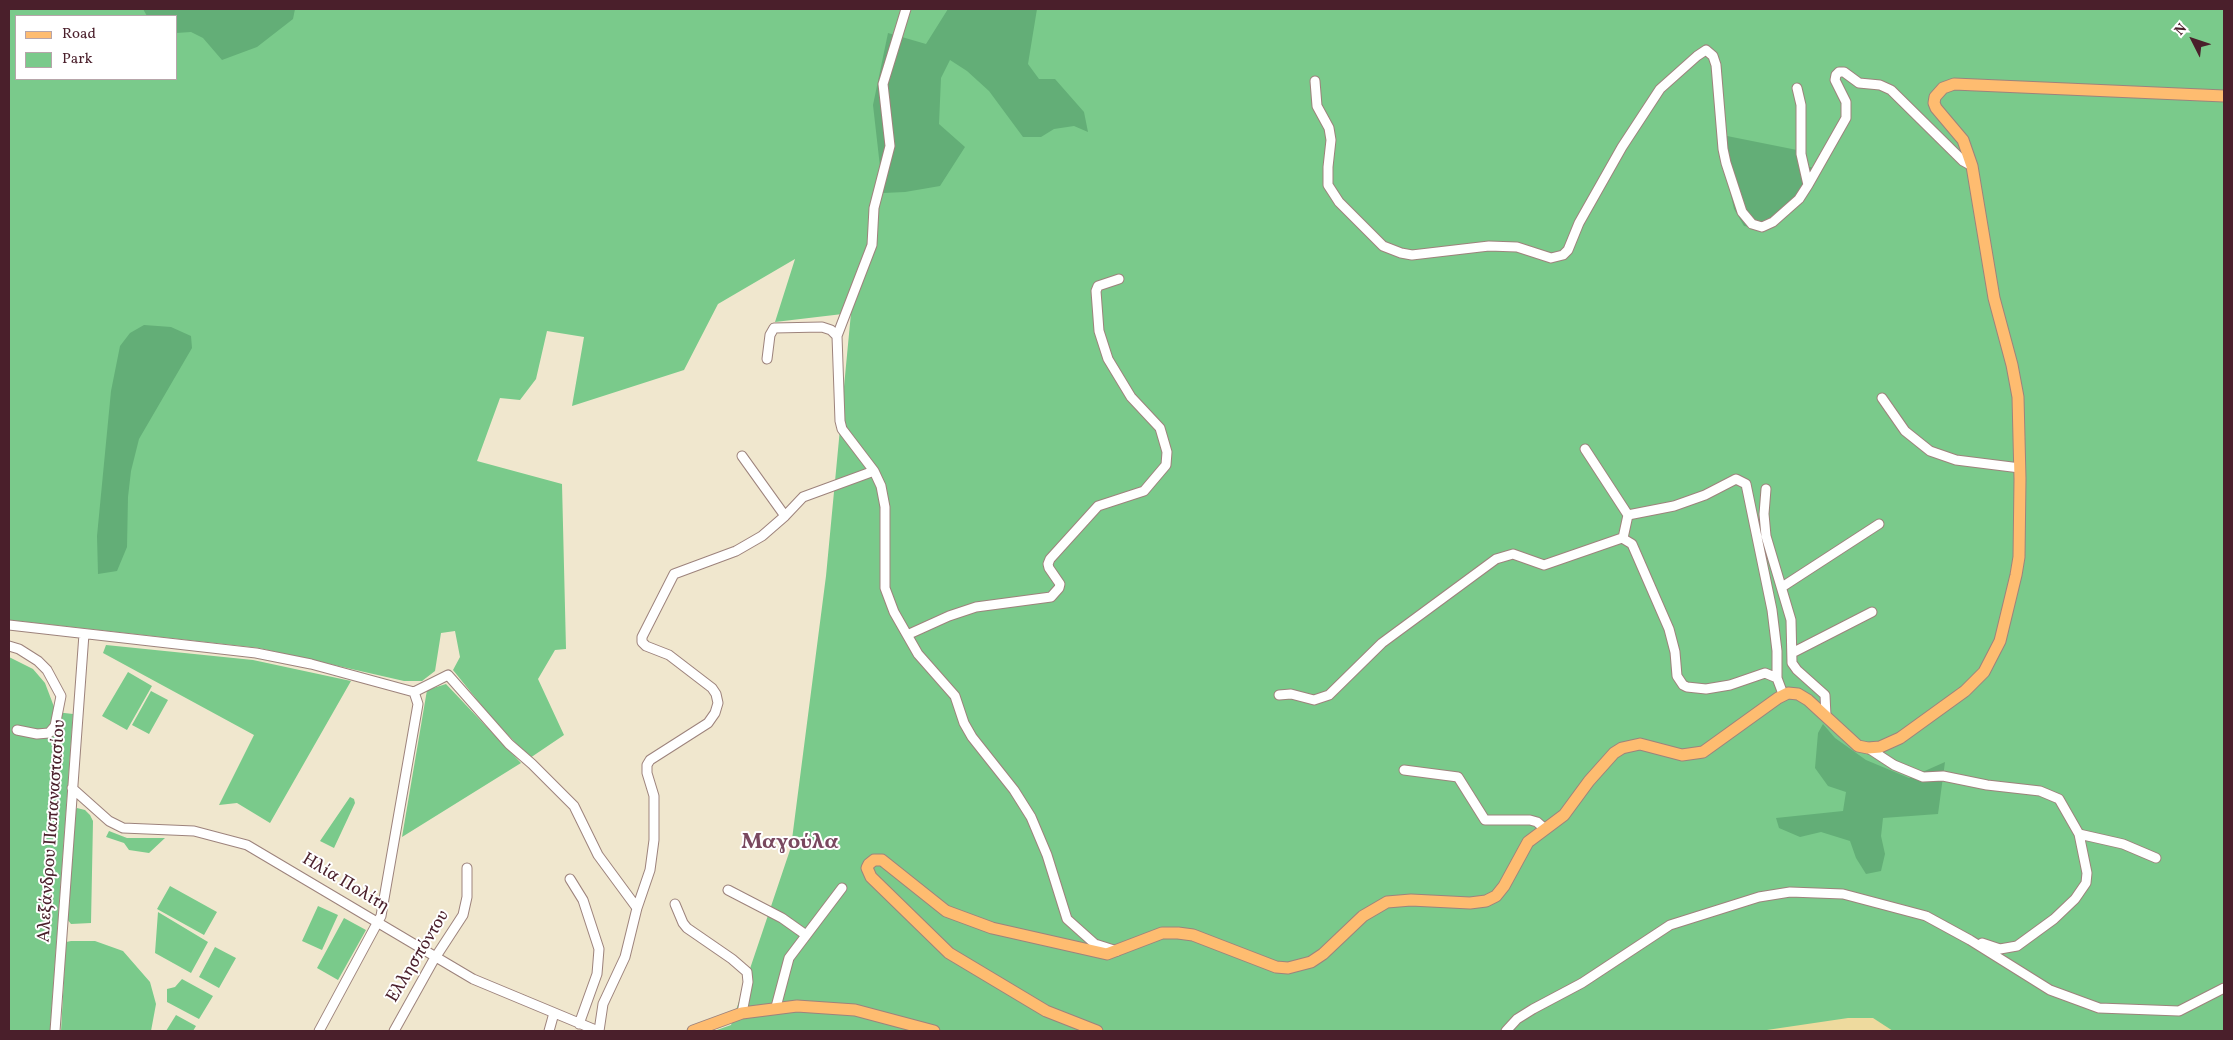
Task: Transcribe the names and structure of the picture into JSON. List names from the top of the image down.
{
  "streets": {
    "street": ["Αλεξάνδρου Παπαναστασίου", "Ηλία Πολίτη", "Ελλησπόντου"]
  },
  "crossings": [
    ["Αλεξάνδρου Παπαναστασίου", "Ηλία Πολίτη"],
    ["Ηλία Πολίτη", "Ελλησπόντου"]
  ],
  "districts": ["Μαγούλα"],
  "legend": ["Road", "Park"],
  "north": "top left"
}
